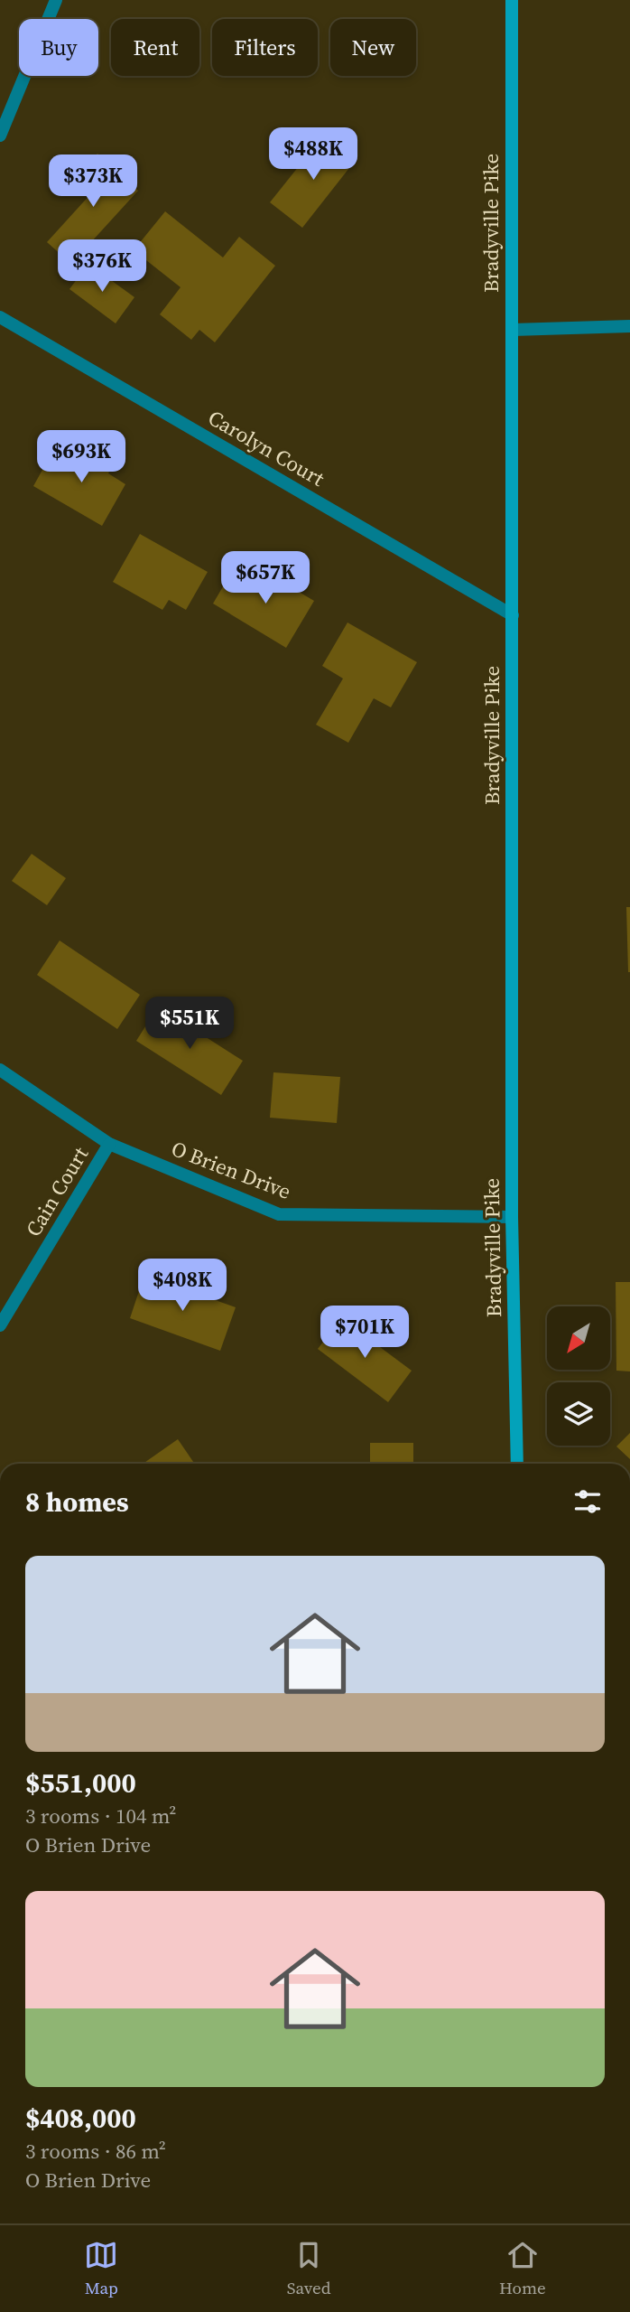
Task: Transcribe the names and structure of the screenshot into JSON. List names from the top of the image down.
{
  "streets": {
    "main road": ["Bradyville Pike"],
    "street": ["Carolyn Court", "O Brien Drive", "Cain Court"]
  },
  "crossings": [
    ["Bradyville Pike", "Carolyn Court"],
    ["Bradyville Pike", "O Brien Drive"],
    ["O Brien Drive", "Cain Court"]
  ],
  "north": "bottom left",
  "page": {
    "chip": [
      "Buy",
      "Rent",
      "Filters",
      "New"
    ],
    "price": [
      "$488K",
      "$373K",
      "$376K",
      "$693K",
      "$657K",
      "$551K",
      "$408K",
      "$701K"
    ],
    "heading": "8 homes",
    "list": [
      {
        "name": "$551,000",
        "note": "3 rooms · 104 m² · O Brien Drive"
      },
      {
        "name": "$408,000",
        "note": "3 rooms · 86 m² · O Brien Drive"
      }
    ],
    "tabs": ["Map", "Saved", "Home"]
  }
}
